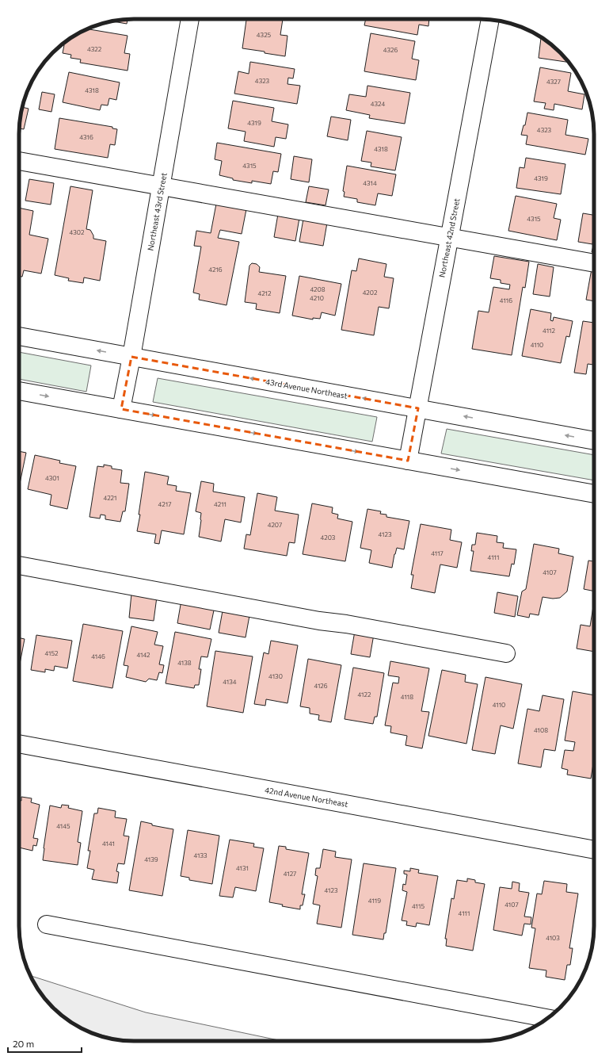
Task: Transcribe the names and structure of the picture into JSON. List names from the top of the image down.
{
  "streets": {
    "street": [
      "Northeast 43rd Street",
      "Northeast 42nd Street",
      "43rd Avenue Northeast",
      "42nd Avenue Northeast"
    ]
  },
  "crossings": [
    ["Northeast 43rd Street", "43rd Avenue Northeast"],
    ["Northeast 42nd Street", "43rd Avenue Northeast"]
  ],
  "house_numbers": [
    "4325",
    "4322",
    "4326",
    "4323",
    "4327",
    "4318",
    "4324",
    "4319",
    "4323",
    "4316",
    "4318",
    "4315",
    "4319",
    "4314",
    "4315",
    "4302",
    "4216",
    "4208",
    "4202",
    "4212",
    "4210",
    "4116",
    "4112",
    "4110",
    "4301",
    "4221",
    "4217",
    "4211",
    "4207",
    "4123",
    "4203",
    "4117",
    "4111",
    "4107",
    "4152",
    "4142",
    "4146",
    "4138",
    "4130",
    "4134",
    "4126",
    "4122",
    "4118",
    "4110",
    "4108",
    "4145",
    "4141",
    "4133",
    "4139",
    "4131",
    "4127",
    "4123",
    "4119",
    "4107",
    "4115",
    "4111",
    "4103"
  ],
  "scale_bar": "20 m"
}
